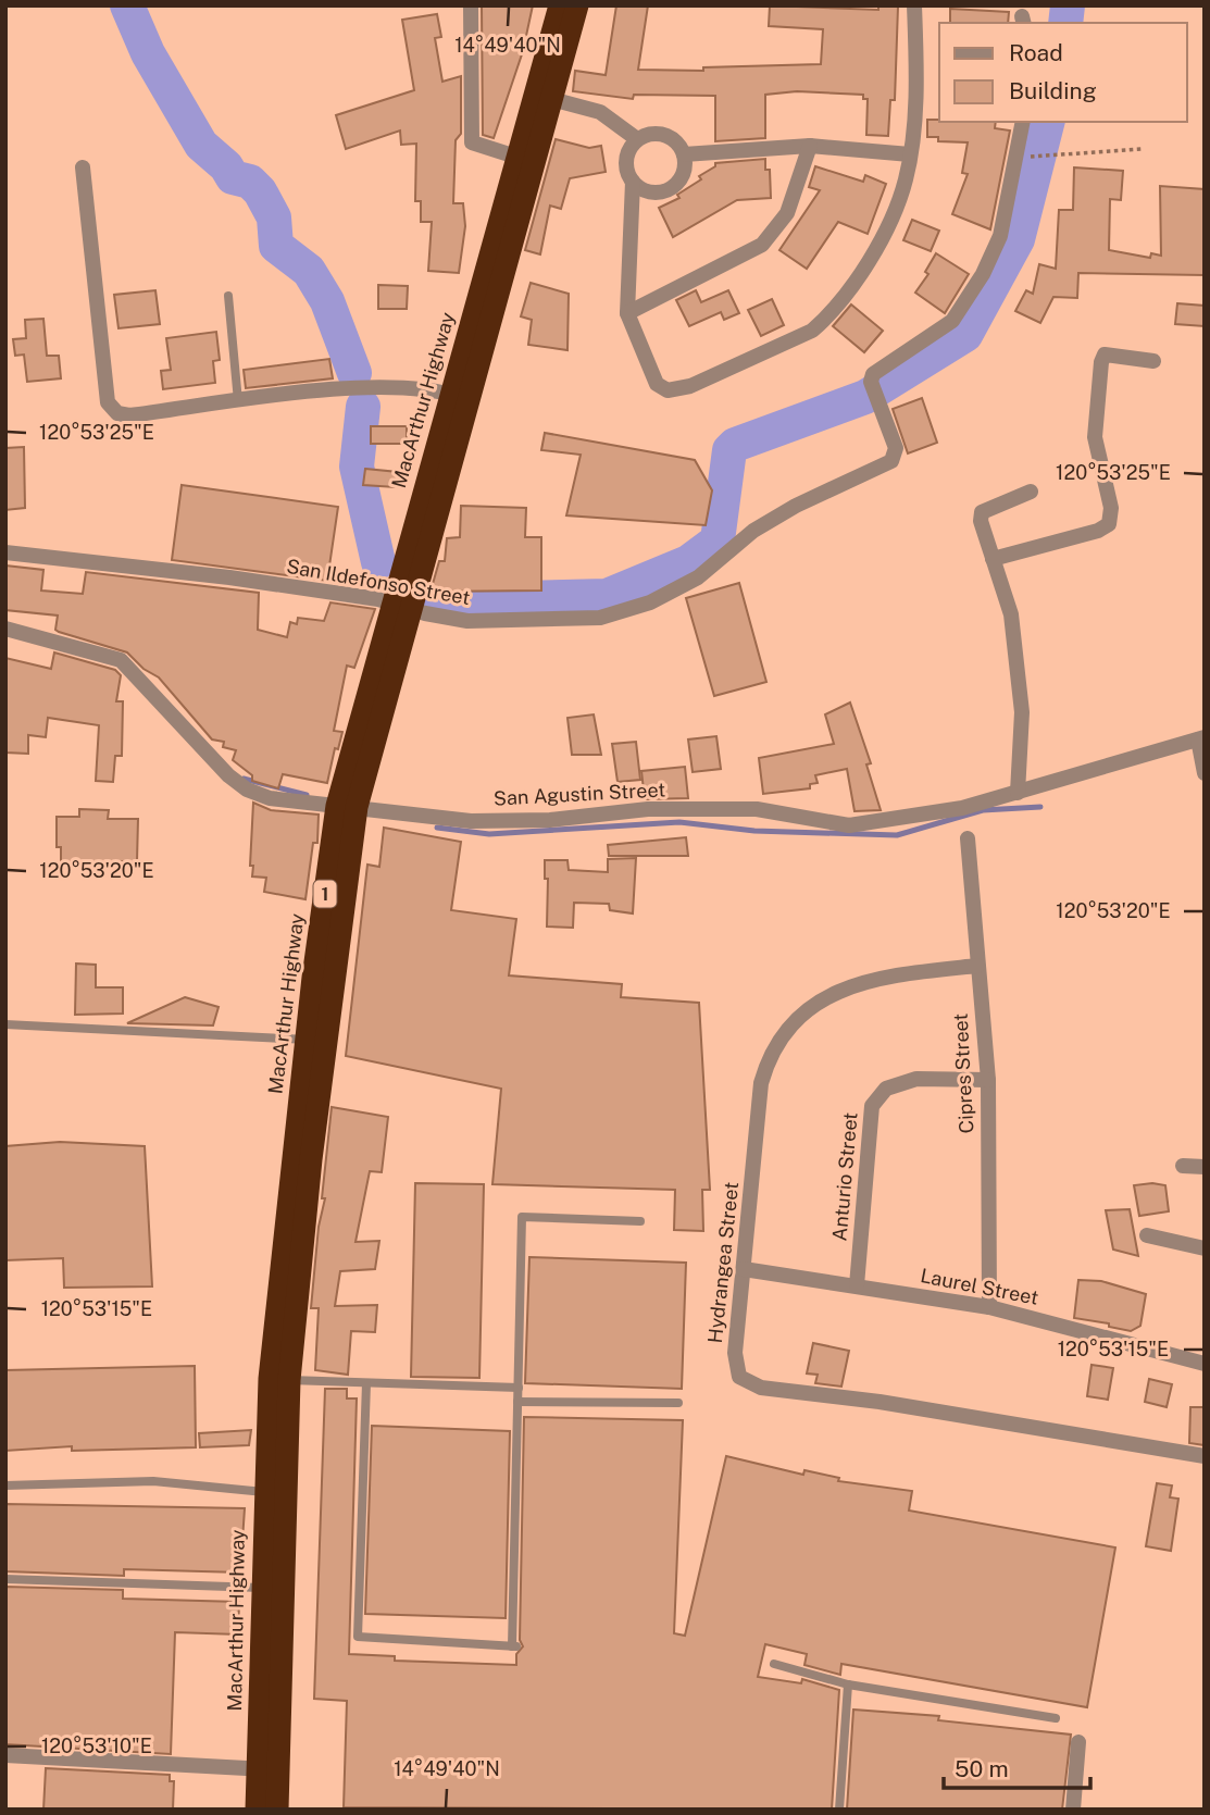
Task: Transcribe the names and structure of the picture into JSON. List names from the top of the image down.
{
  "streets": {
    "highway": ["1"],
    "street": [
      "San Ildefonso Street",
      "San Agustin Street",
      "Cipres Street",
      "Anturio Street",
      "Hydrangea Street",
      "Laurel Street"
    ]
  },
  "crossings": [
    ["San Ildefonso Street", "1"],
    ["San Agustin Street", "1"],
    ["Cipres Street", "Anturio Street"],
    ["Cipres Street", "Hydrangea Street"],
    ["Cipres Street", "Laurel Street"],
    ["Anturio Street", "Laurel Street"],
    ["Hydrangea Street", "Laurel Street"]
  ],
  "legend": ["Road", "Building"],
  "scale_bar": "50 m",
  "coordinates": [
    "14°49'40\"N",
    "120°53'25\"E",
    "120°53'20\"E",
    "120°53'15\"E",
    "120°53'10\"E"
  ]
}
